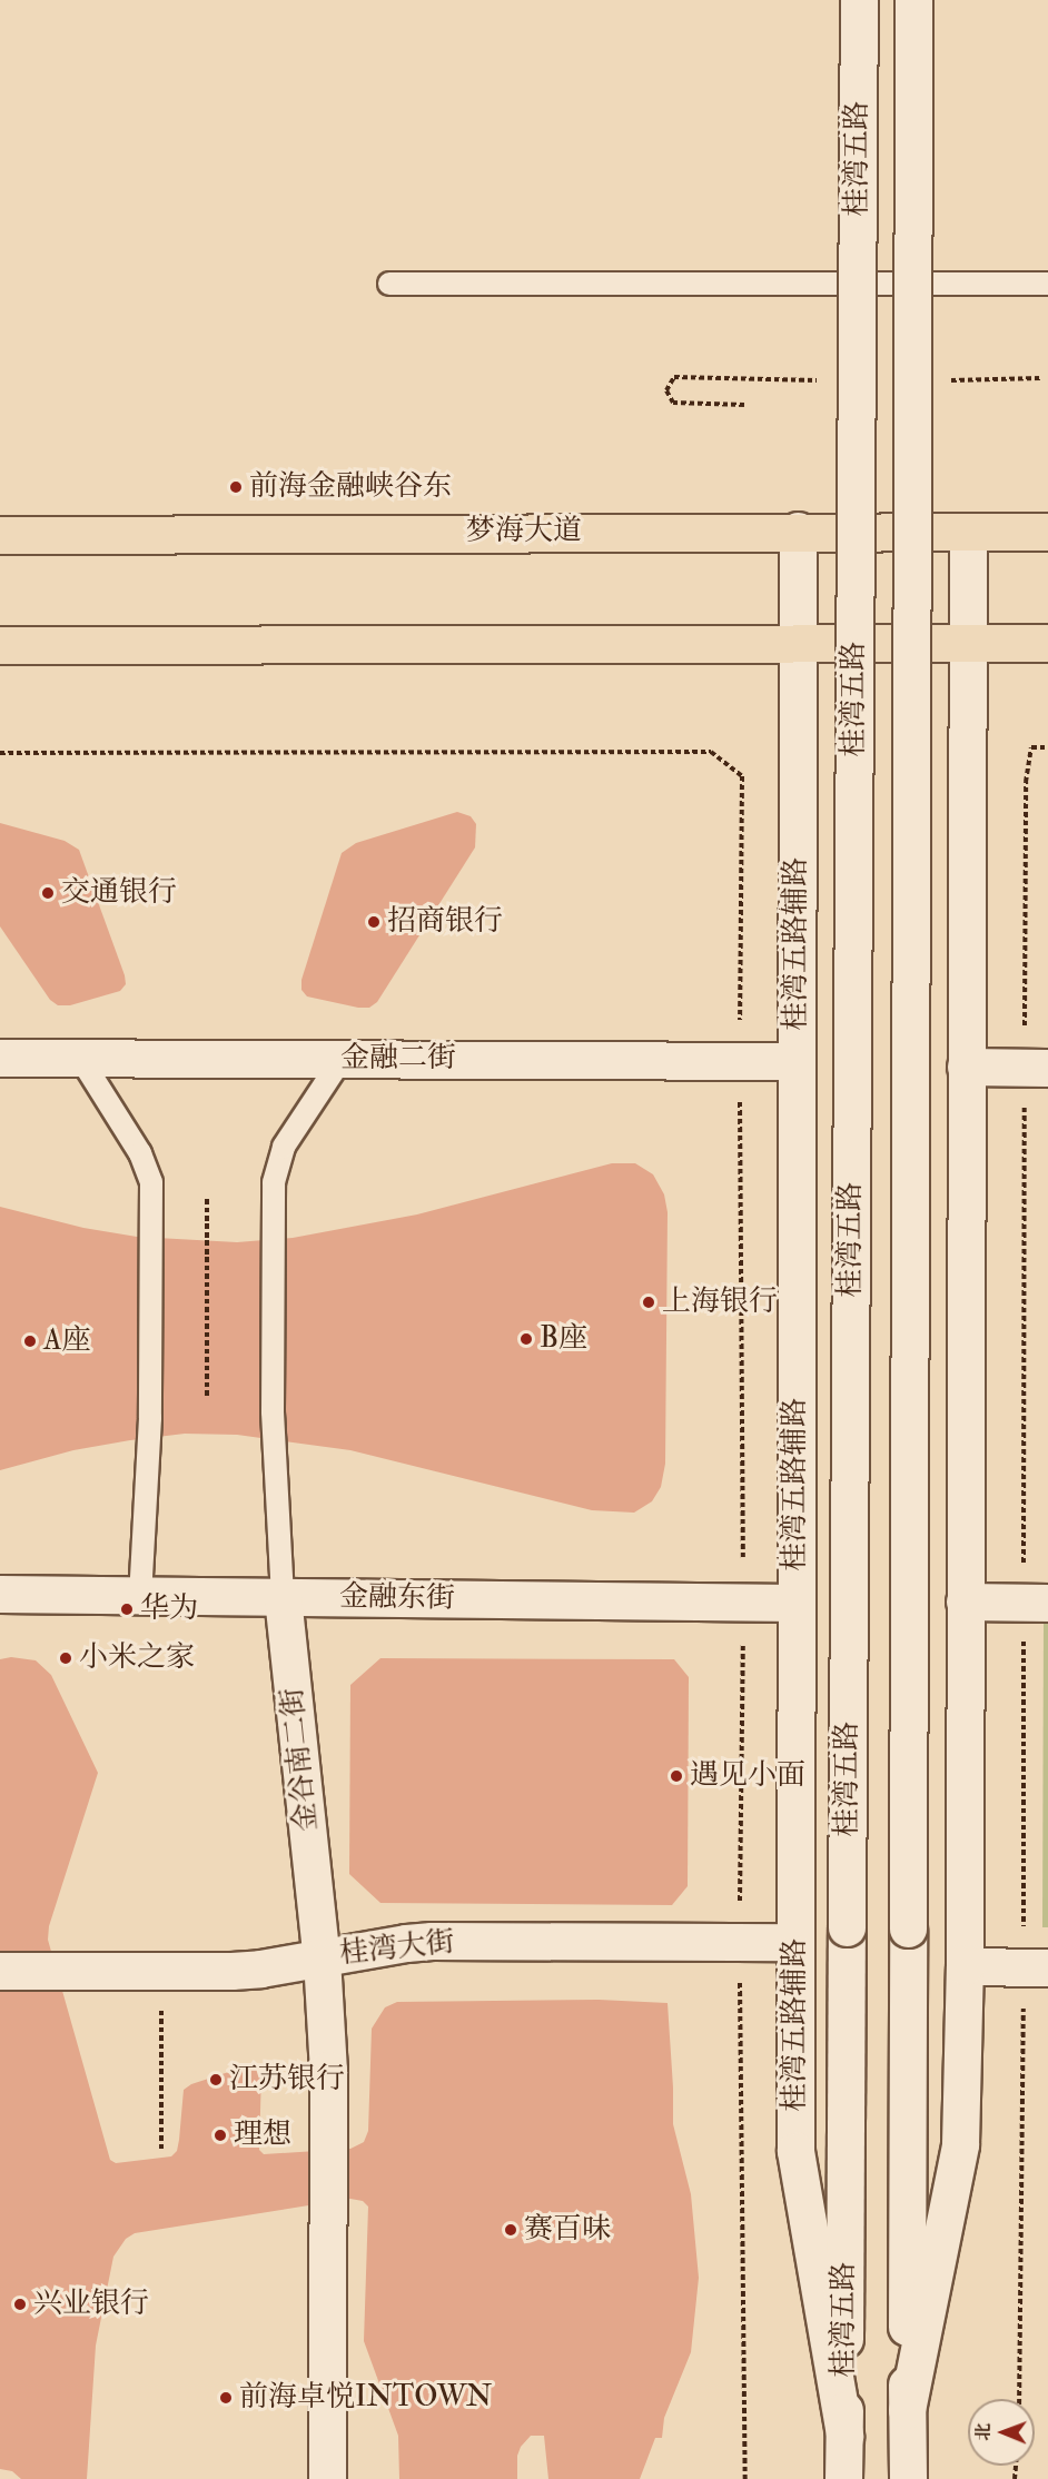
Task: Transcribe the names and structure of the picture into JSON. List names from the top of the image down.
{
  "streets": {
    "main road": ["梦海大道"],
    "street": [
      "桂湾五路",
      "桂湾五路辅路",
      "金融二街",
      "金融东街",
      "金谷南二街",
      "桂湾大街"
    ]
  },
  "crossings": [
    ["桂湾五路", "桂湾五路辅路"],
    ["梦海大道", "桂湾五路辅路"],
    ["桂湾五路辅路", "金融二街"],
    ["桂湾五路辅路", "金融东街"],
    ["桂湾五路辅路", "桂湾大街"],
    ["金融二街", "金谷南二街"],
    ["金融东街", "金谷南二街"],
    ["金谷南二街", "桂湾大街"]
  ],
  "places": [
    "前海金融峡谷东",
    "交通银行",
    "招商银行",
    "上海银行",
    "B座",
    "A座",
    "华为",
    "小米之家",
    "遇见小面",
    "江苏银行",
    "理想",
    "赛百味",
    "兴业银行",
    "前海卓悦INTOWN"
  ],
  "north": "left"
}
